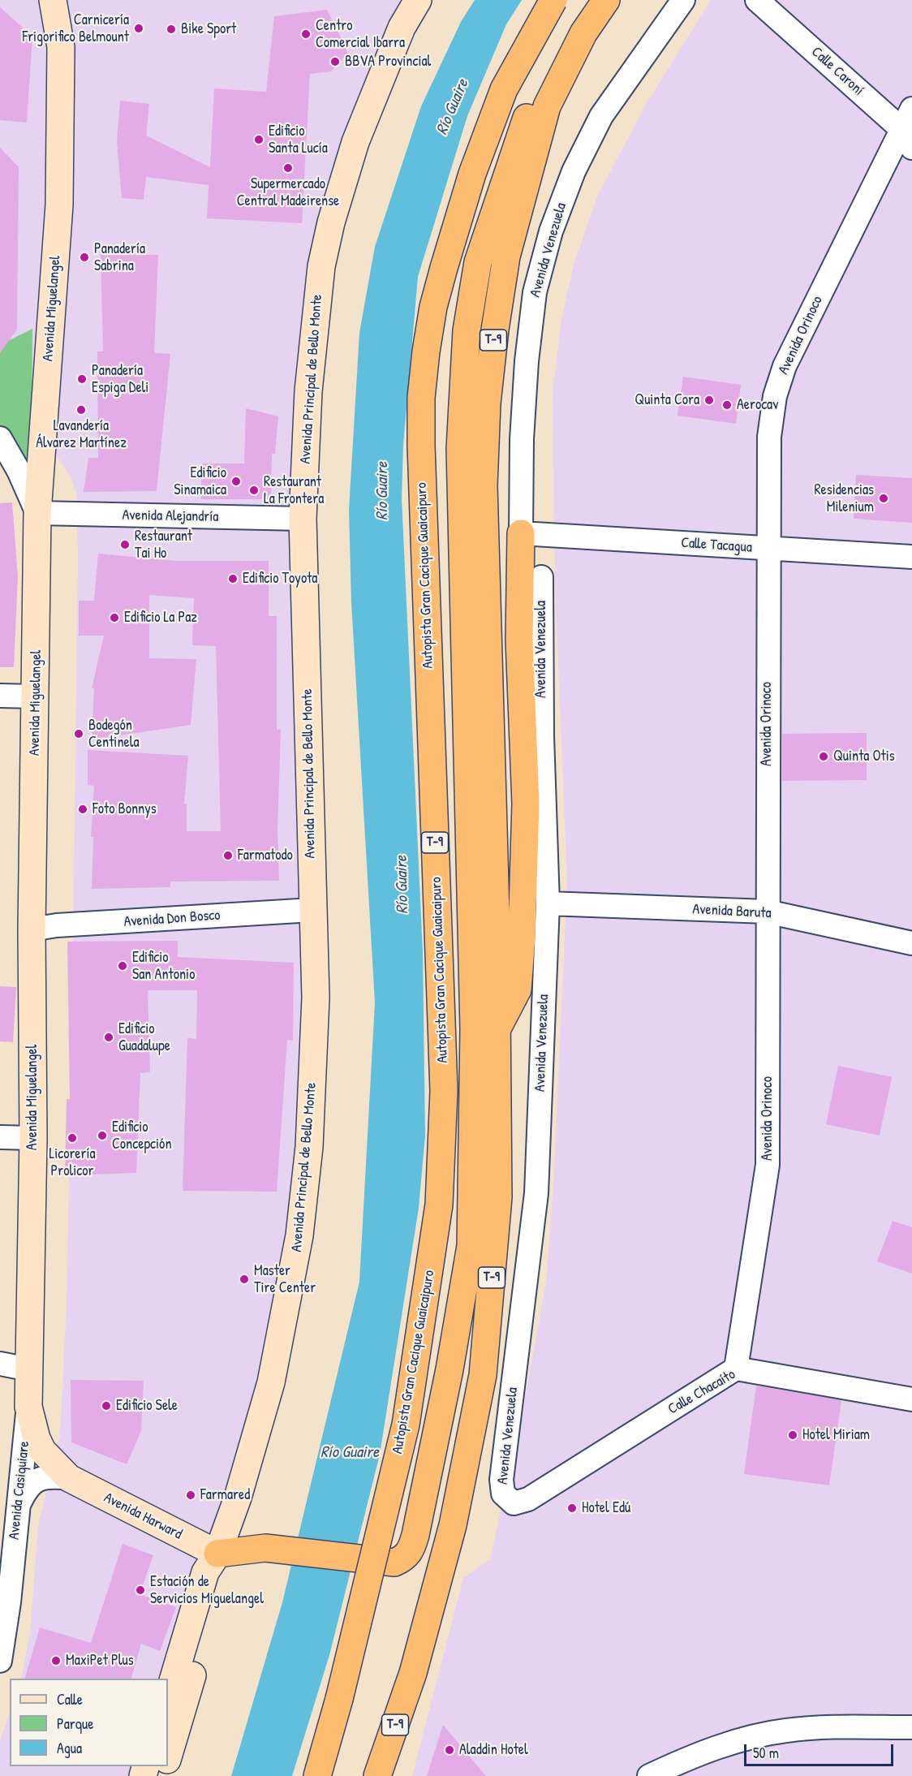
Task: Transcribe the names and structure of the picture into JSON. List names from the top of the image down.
{
  "streets": {
    "highway": ["T-9", "Autopista Gran Cacique Guaicaipuro"],
    "street": [
      "Calle Caroní",
      "Avenida Venezuela",
      "Avenida Miguelangel",
      "Avenida Orinoco",
      "Avenida Principal de Bello Monte",
      "Avenida Alejandría",
      "Calle Tacagua",
      "Avenida Baruta",
      "Avenida Don Bosco",
      "Calle Chacaíto",
      "Avenida Casiquiare",
      "Avenida Harward"
    ]
  },
  "crossings": [
    ["Calle Caroní", "Avenida Orinoco"],
    ["Avenida Venezuela", "Calle Tacagua"],
    ["Avenida Venezuela", "Avenida Baruta"],
    ["Avenida Venezuela", "Calle Chacaíto"],
    ["Avenida Miguelangel", "Avenida Alejandría"],
    ["Avenida Miguelangel", "Avenida Don Bosco"],
    ["Avenida Miguelangel", "Avenida Casiquiare"],
    ["Avenida Miguelangel", "Avenida Harward"],
    ["Avenida Orinoco", "Calle Tacagua"],
    ["Avenida Orinoco", "Avenida Baruta"],
    ["Avenida Orinoco", "Calle Chacaíto"],
    ["Avenida Principal de Bello Monte", "Avenida Alejandría"],
    ["Avenida Principal de Bello Monte", "Avenida Don Bosco"],
    ["Avenida Principal de Bello Monte", "Avenida Harward"],
    ["Avenida Casiquiare", "Avenida Harward"]
  ],
  "water": ["Río Guaire"],
  "places": [
    "Carnicería Frigorifico Belmount",
    "Bike Sport",
    "Centro Comercial Ibarra",
    "BBVA Provincial",
    "Edificio Santa Lucía",
    "Supermercado Central Madeirense",
    "Panadería Sabrina",
    "Panadería Espiga Deli",
    "Quinta Cora",
    "Aerocav",
    "Lavandería Álvarez Martínez",
    "Edificio Sinamaica",
    "Restaurant La Frontera",
    "Residencias Milenium",
    "Restaurant Tai Ho",
    "Edificio Toyota",
    "Edificio La Paz",
    "Bodegón Centinela",
    "Quinta Otis",
    "Foto Bonnys",
    "Farmatodo",
    "Edificio San Antonio",
    "Edificio Guadalupe",
    "Edificio Concepción",
    "Licorería Prolicor",
    "Master Tire Center",
    "Edificio Sele",
    "Hotel Miriam",
    "Farmared",
    "Hotel Edú",
    "Estación de Servicios Miguelangel",
    "MaxiPet Plus",
    "Aladdin Hotel"
  ],
  "legend": ["Calle", "Parque", "Agua"],
  "scale_bar": "50 m"
}
